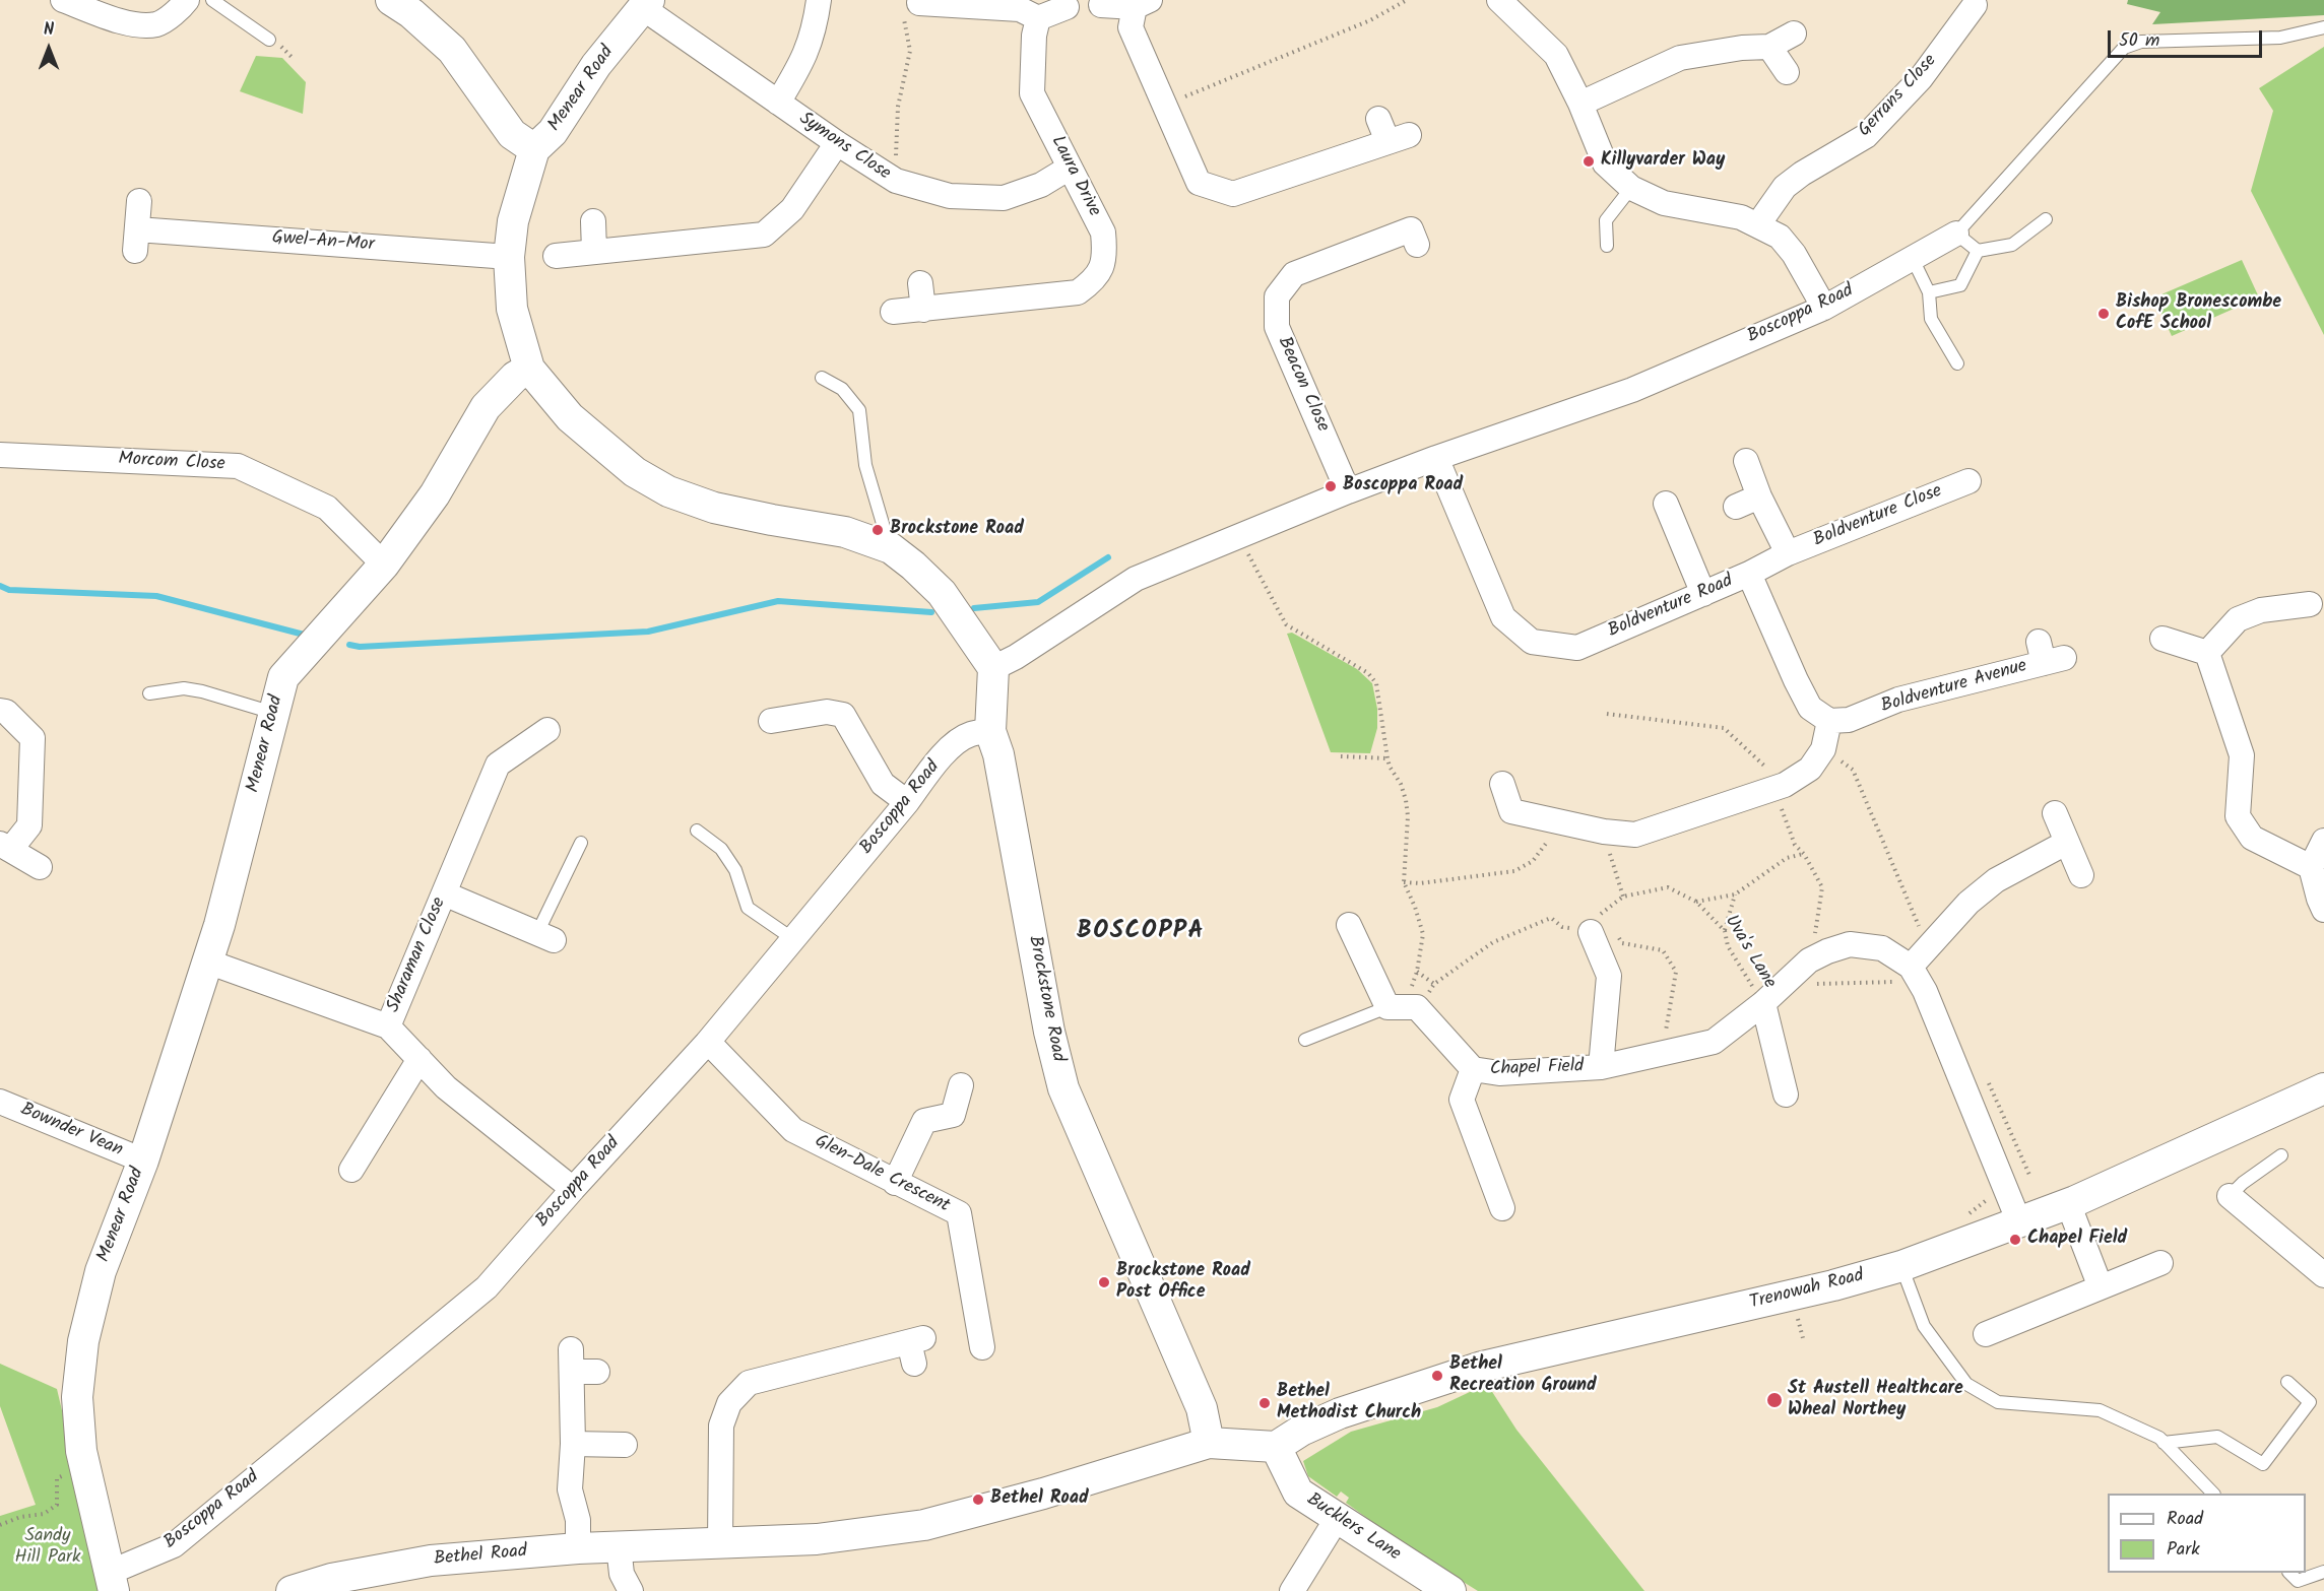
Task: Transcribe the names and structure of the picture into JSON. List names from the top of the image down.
{
  "streets": {
    "street": [
      "Menear Road",
      "Gerrans Close",
      "Symons Close",
      "Laura Drive",
      "Gwel-An-Mor",
      "Boscoppa Road",
      "Beacon Close",
      "Morcom Close",
      "Boldventure Close",
      "Boldventure Road",
      "Boldventure Avenue",
      "Sharaman Close",
      "Brockstone Road",
      "Chapel Field",
      "Bownder Vean",
      "Glen-Dale Crescent",
      "Trenowah Road",
      "Bucklers Lane",
      "Bethel Road"
    ],
    "path": ["Uva's Lane"]
  },
  "crossings": [
    ["Menear Road", "Symons Close"],
    ["Menear Road", "Gwel-An-Mor"],
    ["Menear Road", "Boscoppa Road"],
    ["Menear Road", "Morcom Close"],
    ["Menear Road", "Sharaman Close"],
    ["Menear Road", "Bownder Vean"],
    ["Symons Close", "Laura Drive"],
    ["Boscoppa Road", "Beacon Close"],
    ["Boscoppa Road", "Boldventure Road"],
    ["Boscoppa Road", "Brockstone Road"],
    ["Boscoppa Road", "Glen-Dale Crescent"],
    ["Boldventure Close", "Boldventure Road"],
    ["Boldventure Road", "Boldventure Avenue"],
    ["Uva's Lane", "Chapel Field"],
    ["Brockstone Road", "Bethel Road"],
    ["Trenowah Road", "Bucklers Lane"]
  ],
  "districts": ["BOSCOPPA"],
  "parks": ["Sandy Hill Park"],
  "places": [
    "Killyvarder Way",
    "Bishop Bronescombe CofE School",
    "Boscoppa Road",
    "Brockstone Road",
    "Chapel Field",
    "Brockstone Road Post Office",
    "Bethel Recreation Ground",
    "St Austell Healthcare Wheal Northey",
    "Bethel Methodist Church",
    "Bethel Road"
  ],
  "legend": ["Road", "Park"],
  "scale_bar": "50 m",
  "north": "top"
}
